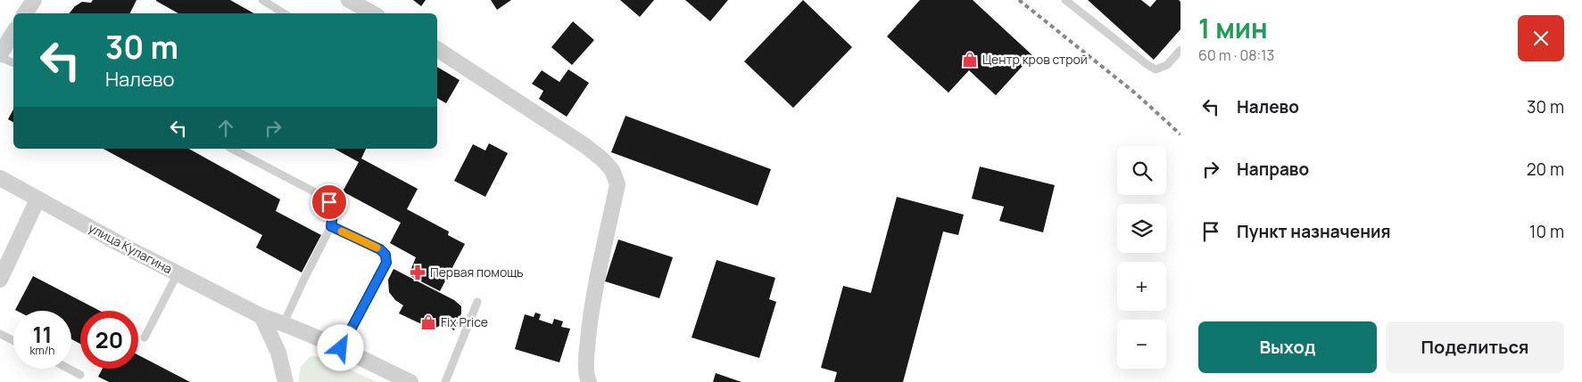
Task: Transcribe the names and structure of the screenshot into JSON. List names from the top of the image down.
{
  "streets": {
    "street": ["улица Кулагина"]
  },
  "places": {
    "shop": ["Центр кров строй", "Fix Price"],
    "pharmacy": ["Первая помощь"]
  },
  "page": {
    "heading": ["1 мин", "60 m · 08:13"],
    "turn": ["30 m", "Налево"],
    "list": [
      {
        "name": "Налево",
        "value": "30 m"
      },
      {
        "name": "Направо",
        "value": "20 m"
      },
      {
        "name": "Пункт назначения",
        "value": "10 m"
      }
    ],
    "map_buttons": ["+", "−"],
    "speed": "11 km/h",
    "limit": "20",
    "buttons": ["Выход", "Поделиться"]
  }
}
